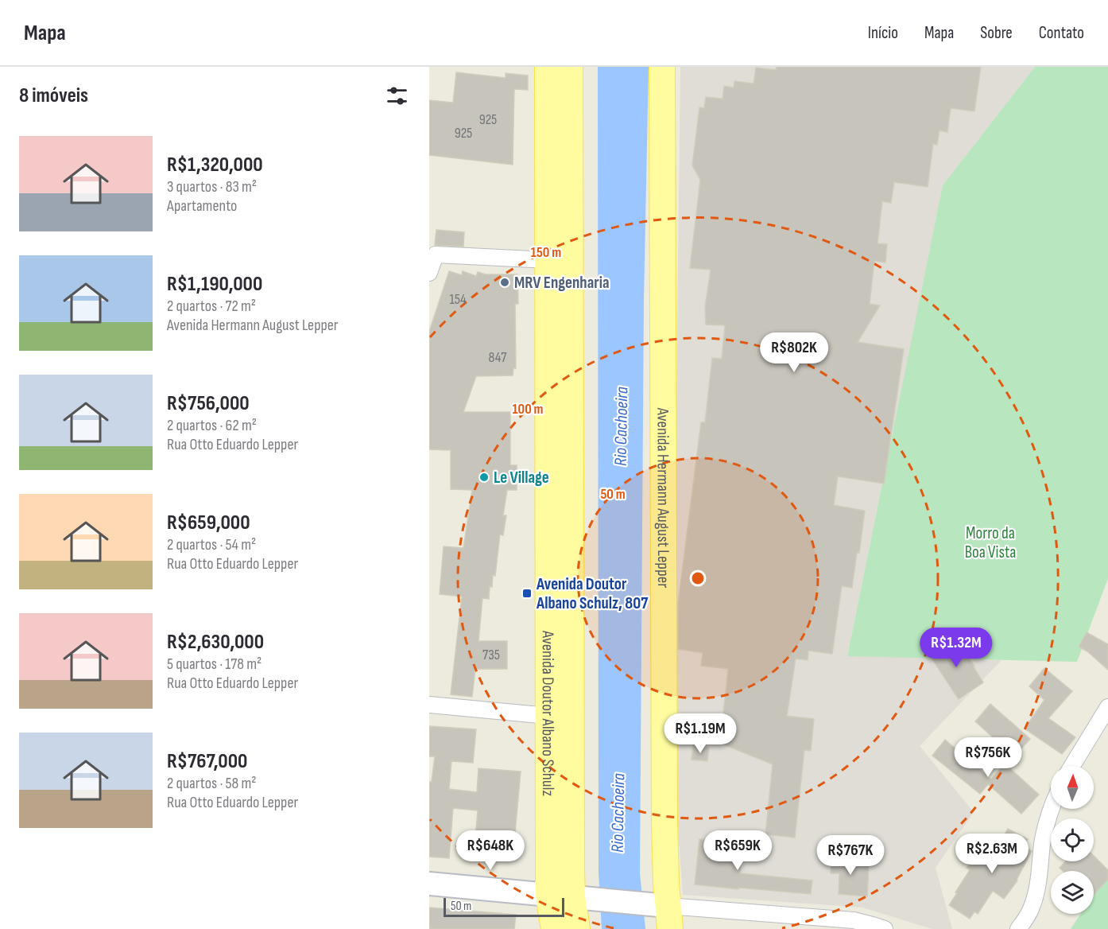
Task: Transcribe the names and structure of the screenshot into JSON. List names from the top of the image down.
{
  "streets": {
    "main road": ["Avenida Hermann August Lepper", "Avenida Doutor Albano Schulz"]
  },
  "water": ["Rio Cachoeira"],
  "parks": ["Morro da Boa Vista"],
  "places": {
    "other": ["MRV Engenharia", "Le Village"],
    "transit": ["Avenida Doutor Albano Schulz, 807"]
  },
  "house_numbers": [
    "925",
    "925",
    "154",
    "847",
    "735"
  ],
  "scale_bar": "50 m",
  "north": "top",
  "page": {
    "header": "Mapa",
    "nav": [
      "Início",
      "Mapa",
      "Sobre",
      "Contato"
    ],
    "heading": "8 imóveis",
    "list": [
      {
        "name": "R$1,320,000",
        "note": "3 quartos · 83 m² · Apartamento"
      },
      {
        "name": "R$1,190,000",
        "note": "2 quartos · 72 m² · Avenida Hermann August Lepper"
      },
      {
        "name": "R$756,000",
        "note": "2 quartos · 62 m² · Rua Otto Eduardo Lepper"
      },
      {
        "name": "R$659,000",
        "note": "2 quartos · 54 m² · Rua Otto Eduardo Lepper"
      },
      {
        "name": "R$2,630,000",
        "note": "5 quartos · 178 m² · Rua Otto Eduardo Lepper"
      },
      {
        "name": "R$767,000",
        "note": "2 quartos · 58 m² · Rua Otto Eduardo Lepper"
      }
    ],
    "price": [
      "R$802K",
      "R$1.32M",
      "R$1.19M",
      "R$756K",
      "R$648K",
      "R$659K",
      "R$2.63M",
      "R$767K"
    ],
    "scale": "50 m"
  },
  "rings": ["150 m", "100 m", "50 m"]
}
